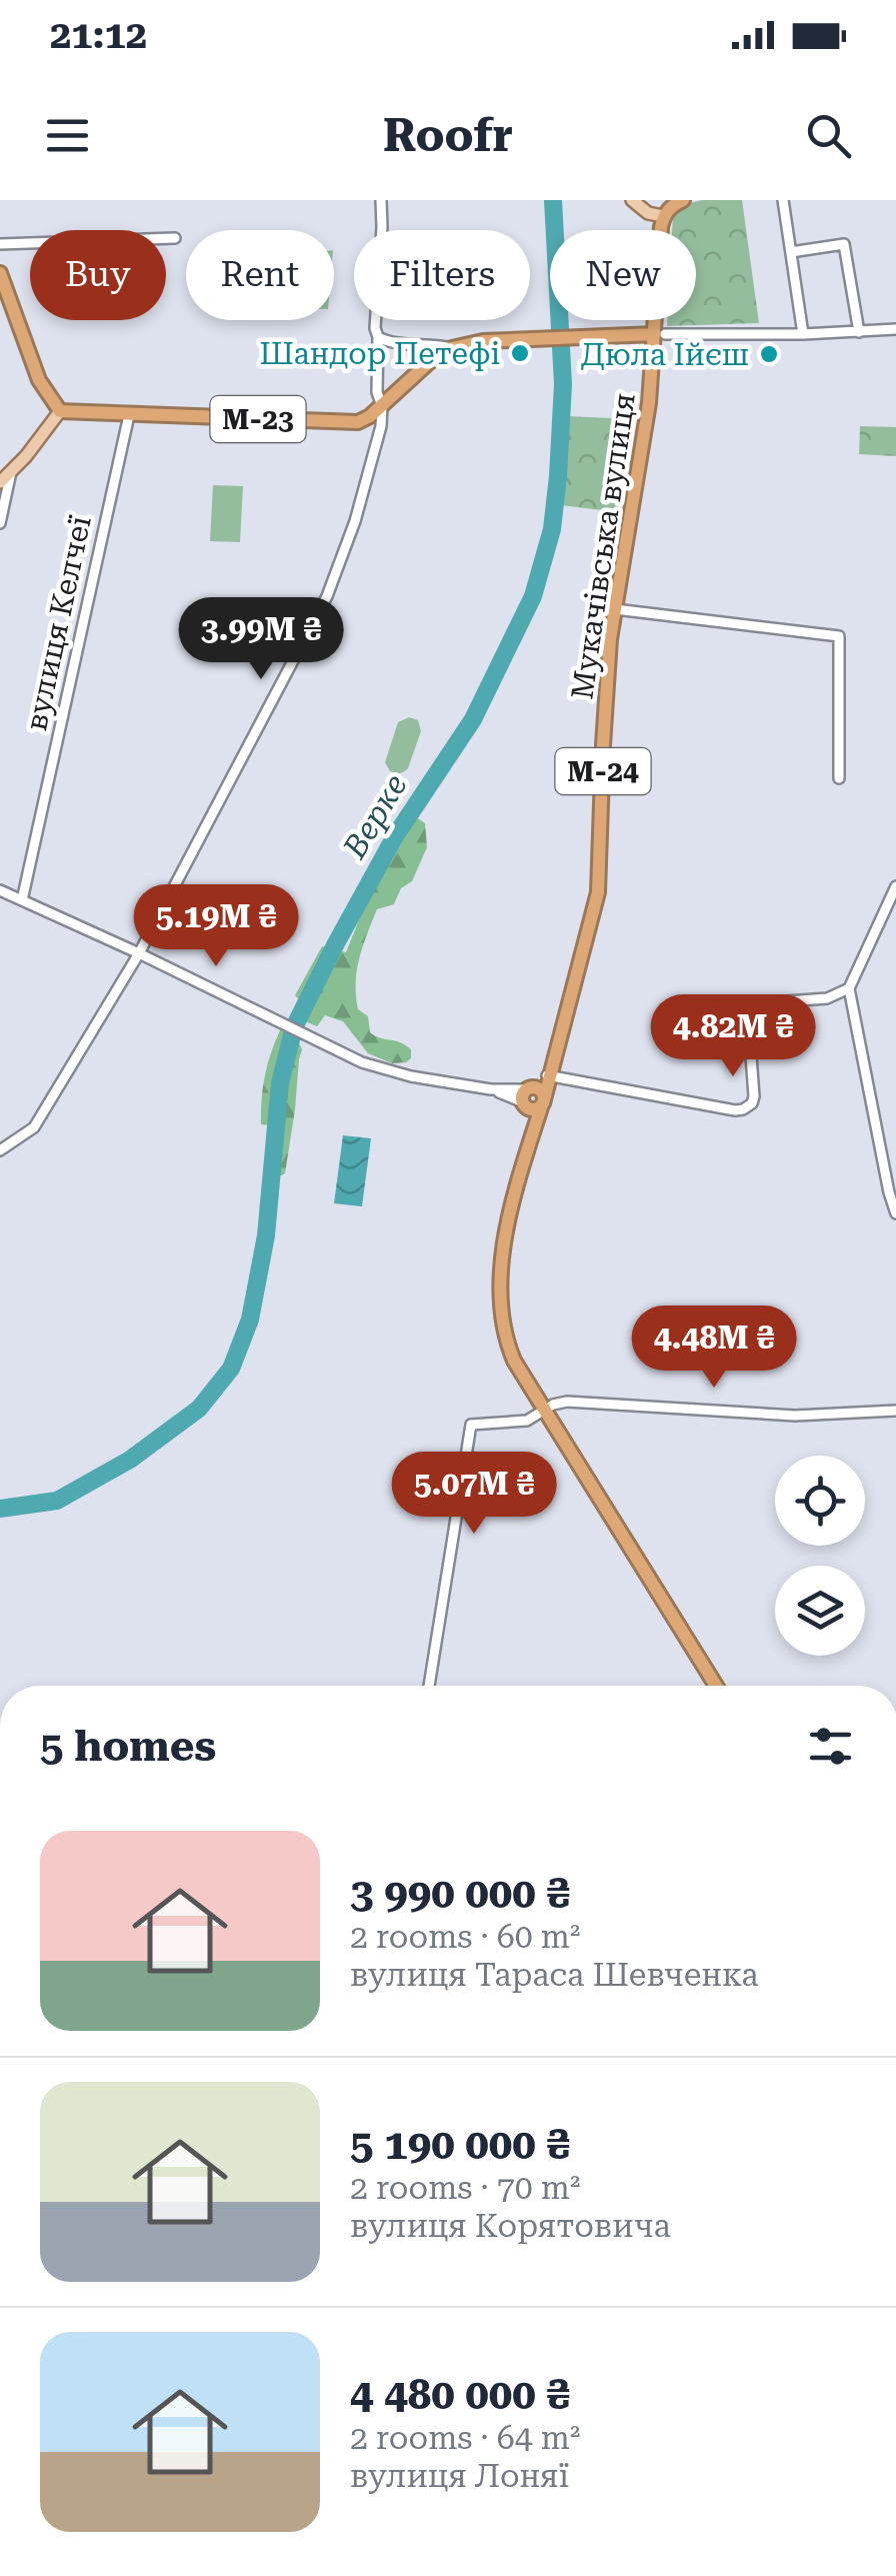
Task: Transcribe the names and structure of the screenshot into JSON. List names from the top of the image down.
{
  "streets": {
    "highway": ["М-23", "Мукачівська вулиця", "М-24"],
    "street": ["вулиця Келчеї"]
  },
  "crossings": [
    ["М-23", "Мукачівська вулиця"],
    ["М-23", "вулиця Келчеї"],
    ["М-23", "М-24"],
    ["Мукачівська вулиця", "М-24"]
  ],
  "water": ["Верке"],
  "places": ["Шандор Петефі", "Дюла Ійєш"],
  "page": {
    "status": "21:12",
    "header": "Roofr",
    "chip": [
      "Buy",
      "Rent",
      "Filters",
      "New"
    ],
    "price": [
      "3.99M ₴",
      "5.19M ₴",
      "4.82M ₴",
      "4.48M ₴",
      "5.07M ₴"
    ],
    "heading": "5 homes",
    "list": [
      {
        "name": "3 990 000 ₴",
        "note": "2 rooms · 60 m² · вулиця Тараса Шевченка"
      },
      {
        "name": "5 190 000 ₴",
        "note": "2 rooms · 70 m² · вулиця Корятовича"
      },
      {
        "name": "4 480 000 ₴",
        "note": "2 rooms · 64 m² · вулиця Лоняї"
      }
    ]
  }
}
